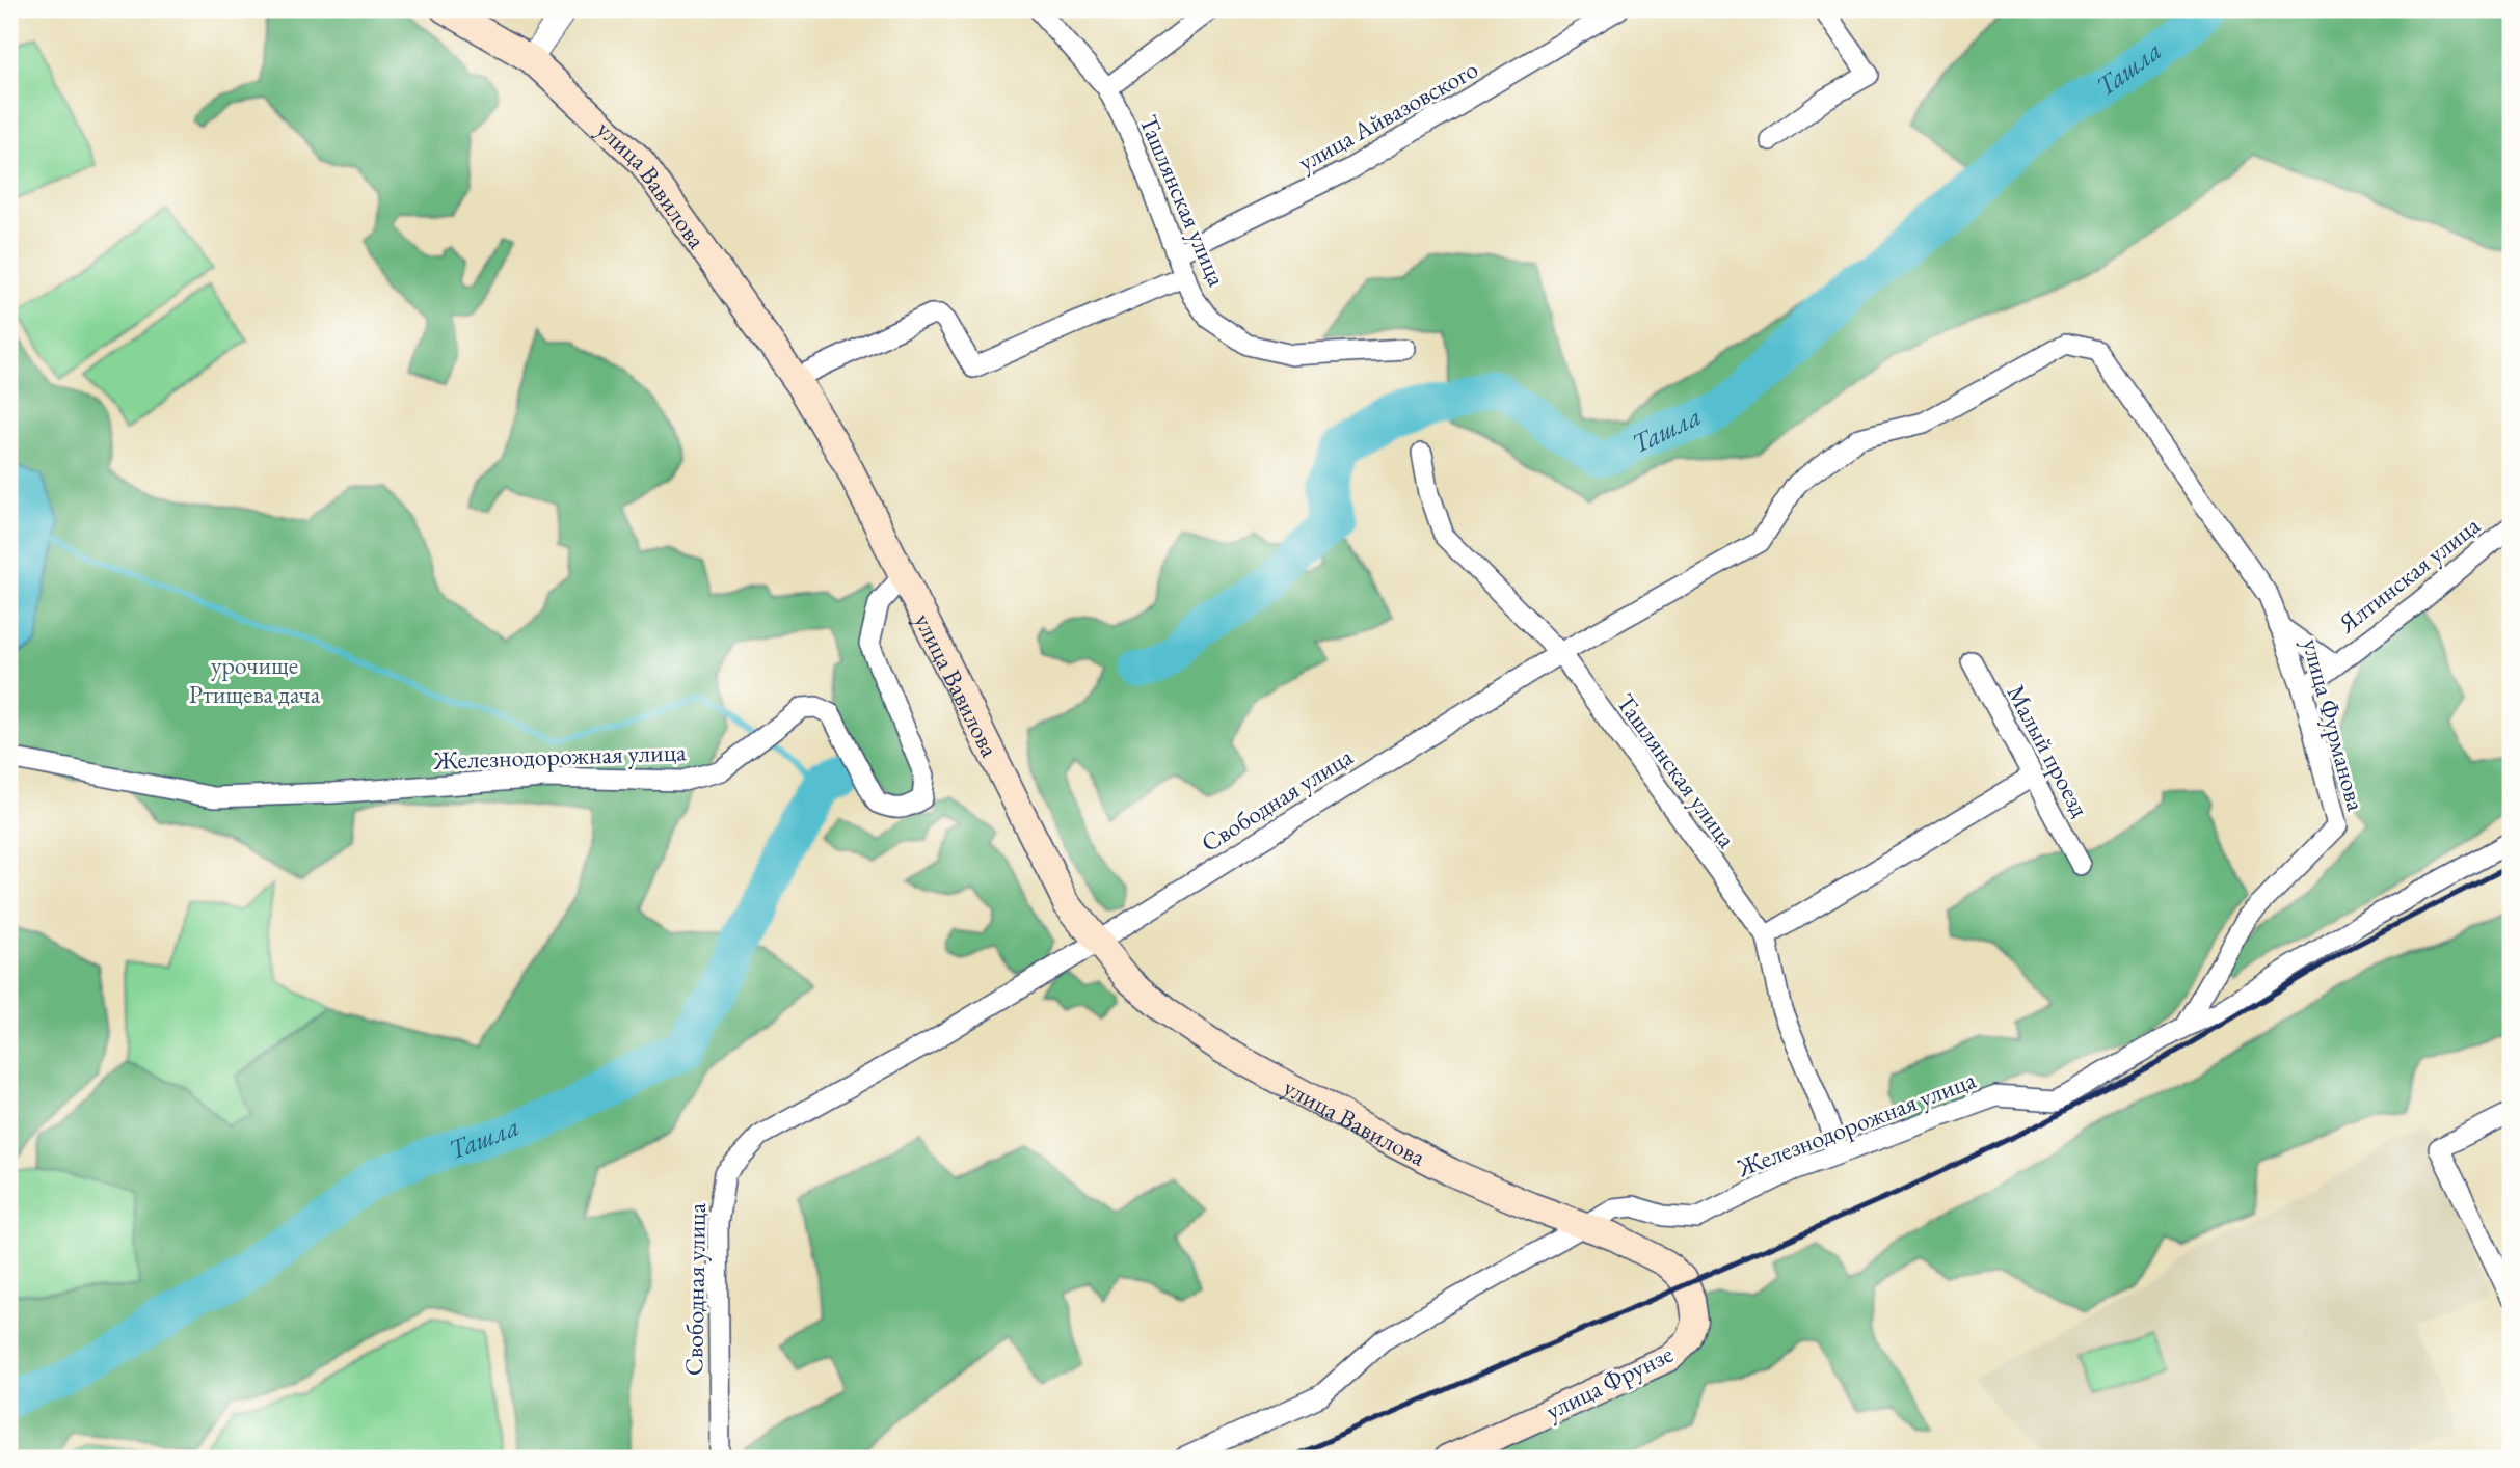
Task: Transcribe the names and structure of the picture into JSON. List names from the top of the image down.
{
  "streets": {
    "main road": ["улица Вавилова", "улица Фрунзе"],
    "street": [
      "улица Айвазовского",
      "Ташлянская улица",
      "Ялтинская улица",
      "улица Фурманова",
      "Малый проезд",
      "Железнодорожная улица",
      "Свободная улица"
    ]
  },
  "crossings": [
    ["улица Айвазовского", "Ташлянская улица"],
    ["улица Вавилова", "Железнодорожная улица"],
    ["улица Вавилова", "Свободная улица"],
    ["улица Вавилова", "улица Фрунзе"],
    ["Ташлянская улица", "Железнодорожная улица"],
    ["Ташлянская улица", "Свободная улица"],
    ["Ялтинская улица", "улица Фурманова"],
    ["улица Фурманова", "Железнодорожная улица"],
    ["улица Фурманова", "Свободная улица"],
    ["Железнодорожная улица", "улица Фрунзе"]
  ],
  "water": ["Ташла"],
  "parks": ["урочище Ртищева дача"]
}
